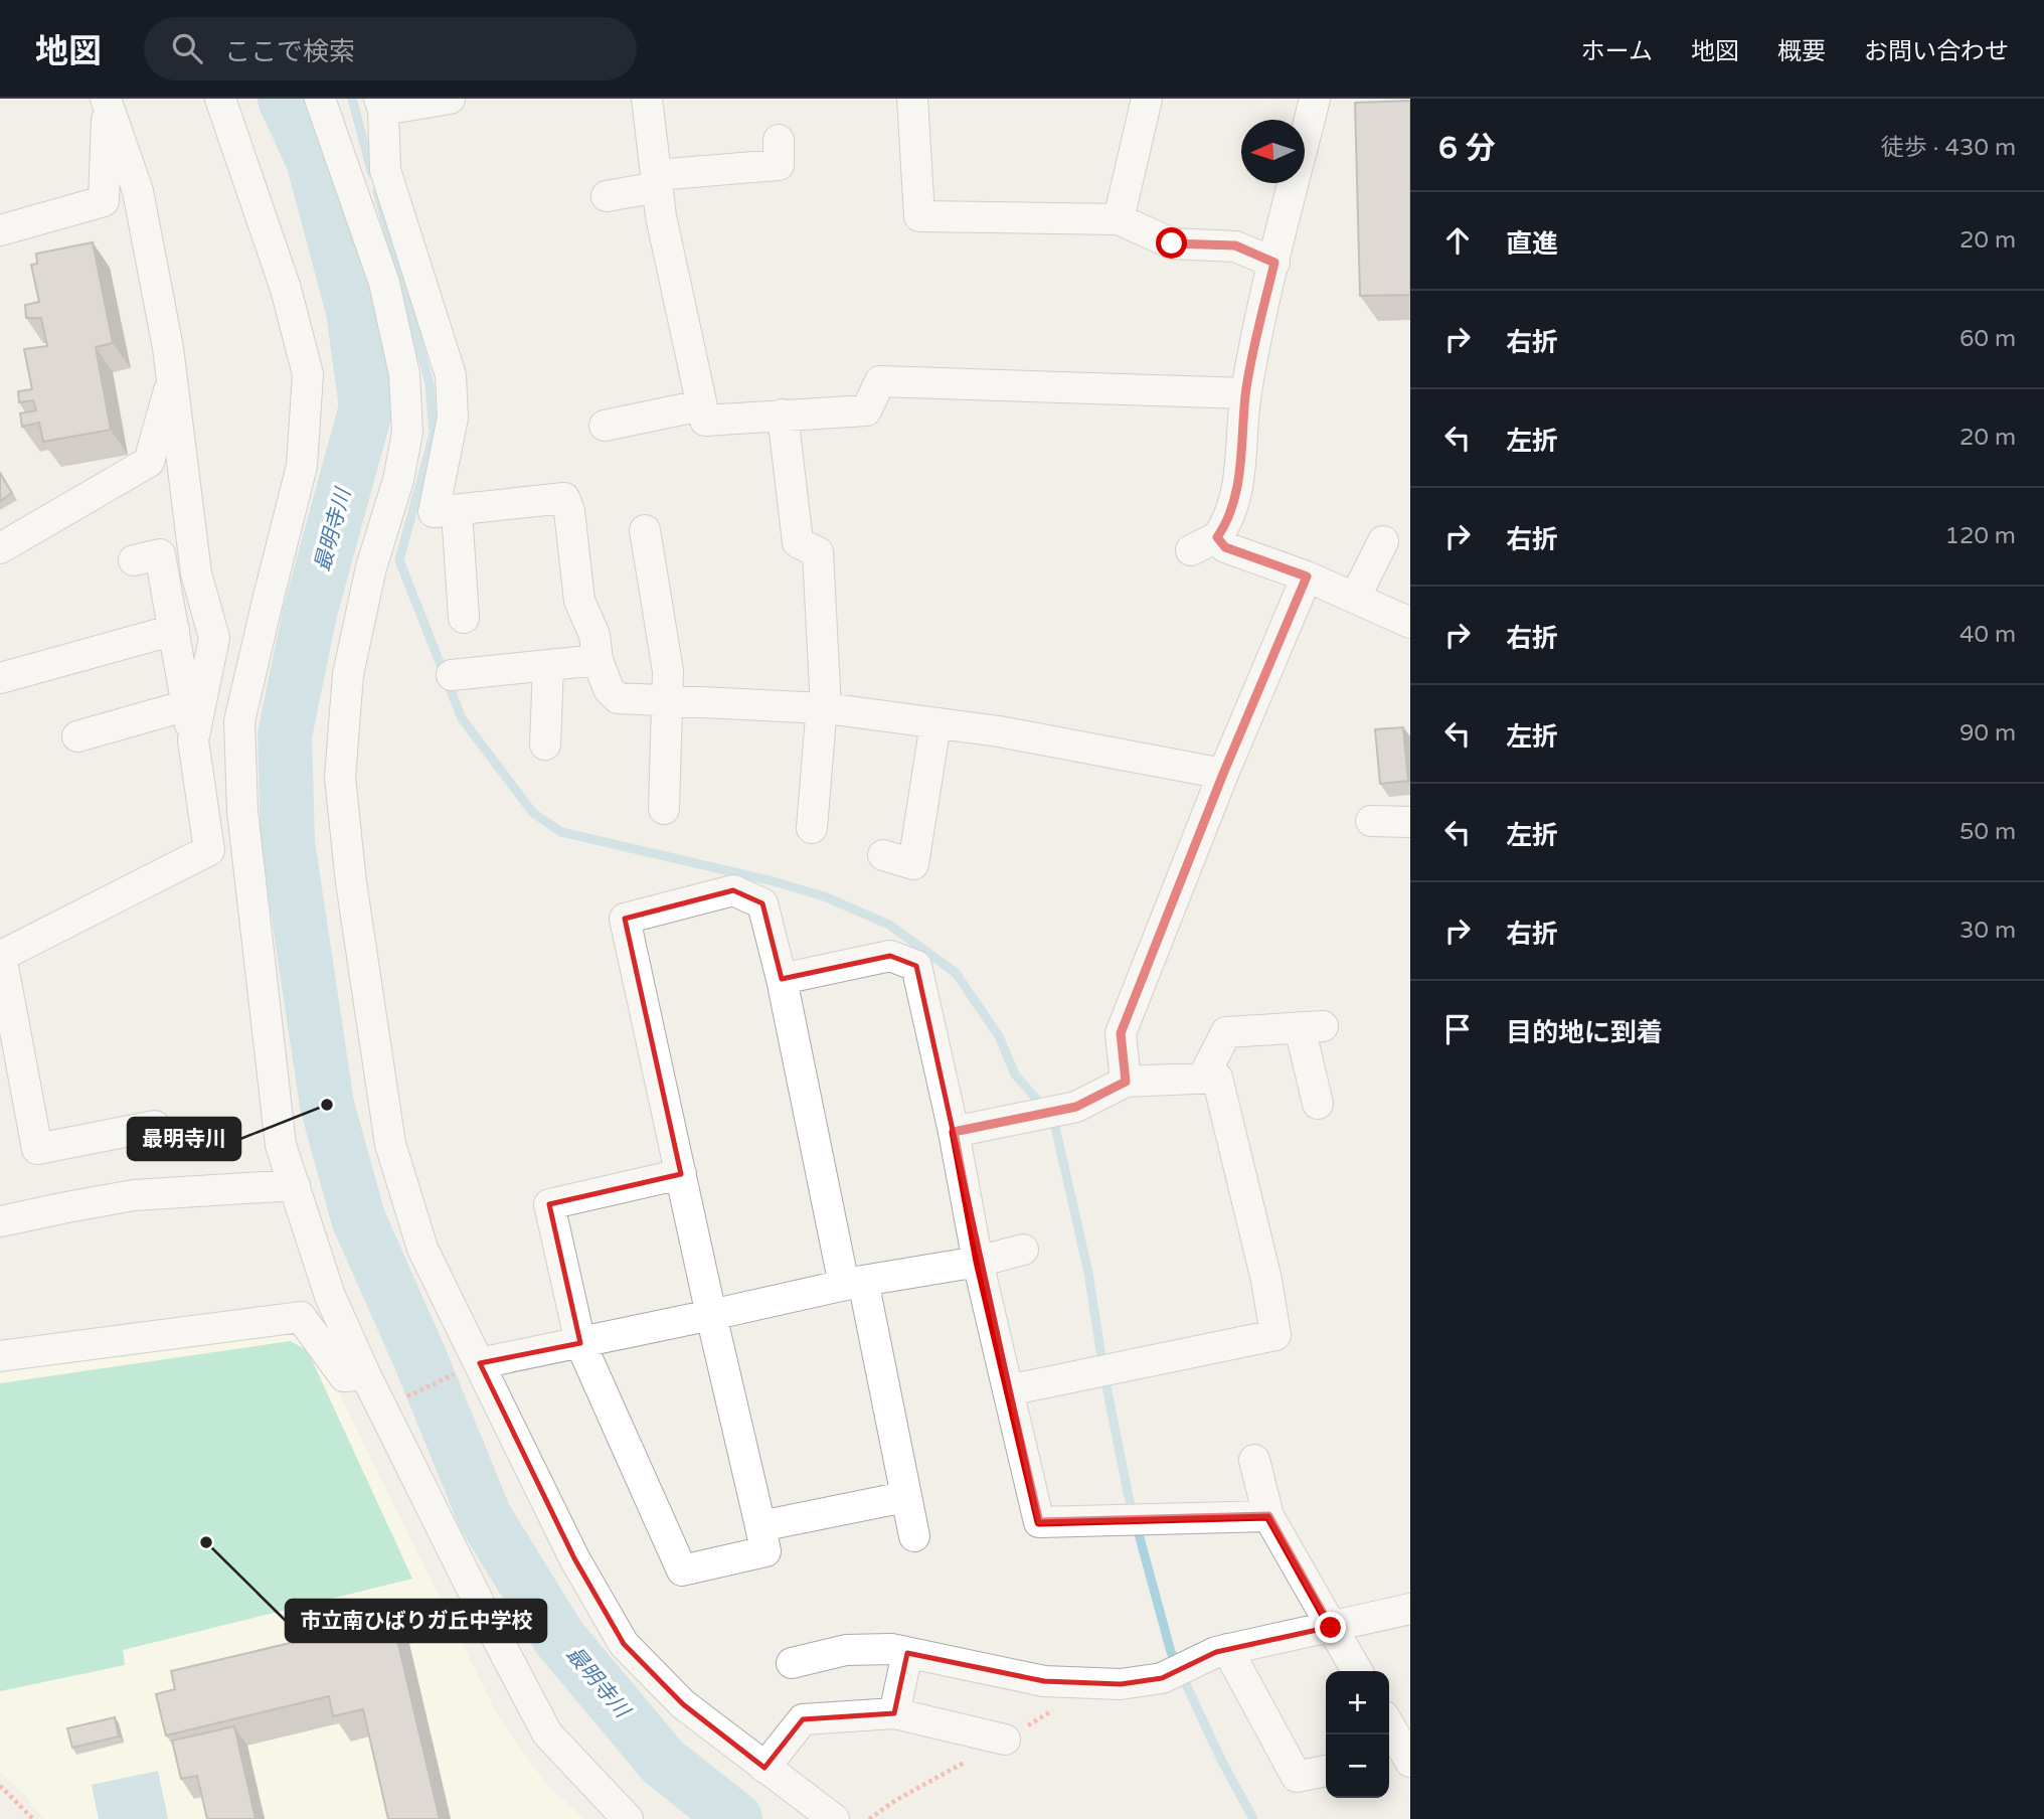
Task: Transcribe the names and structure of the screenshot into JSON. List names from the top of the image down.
{
  "water": ["最明寺川"],
  "places": ["最明寺川", "市立南ひばりガ丘中学校"],
  "north": "left",
  "page": {
    "header": "地図",
    "search": "ここで検索",
    "nav": [
      "ホーム",
      "地図",
      "概要",
      "お問い合わせ"
    ],
    "heading": ["6 分", "徒歩 · 430 m"],
    "list": [
      ["直進", "20 m"],
      ["右折", "60 m"],
      ["左折", "20 m"],
      ["右折", "120 m"],
      ["右折", "40 m"],
      ["左折", "90 m"],
      ["左折", "50 m"],
      ["右折", "30 m"],
      "目的地に到着"
    ],
    "map_buttons": ["+", "−"]
  }
}
